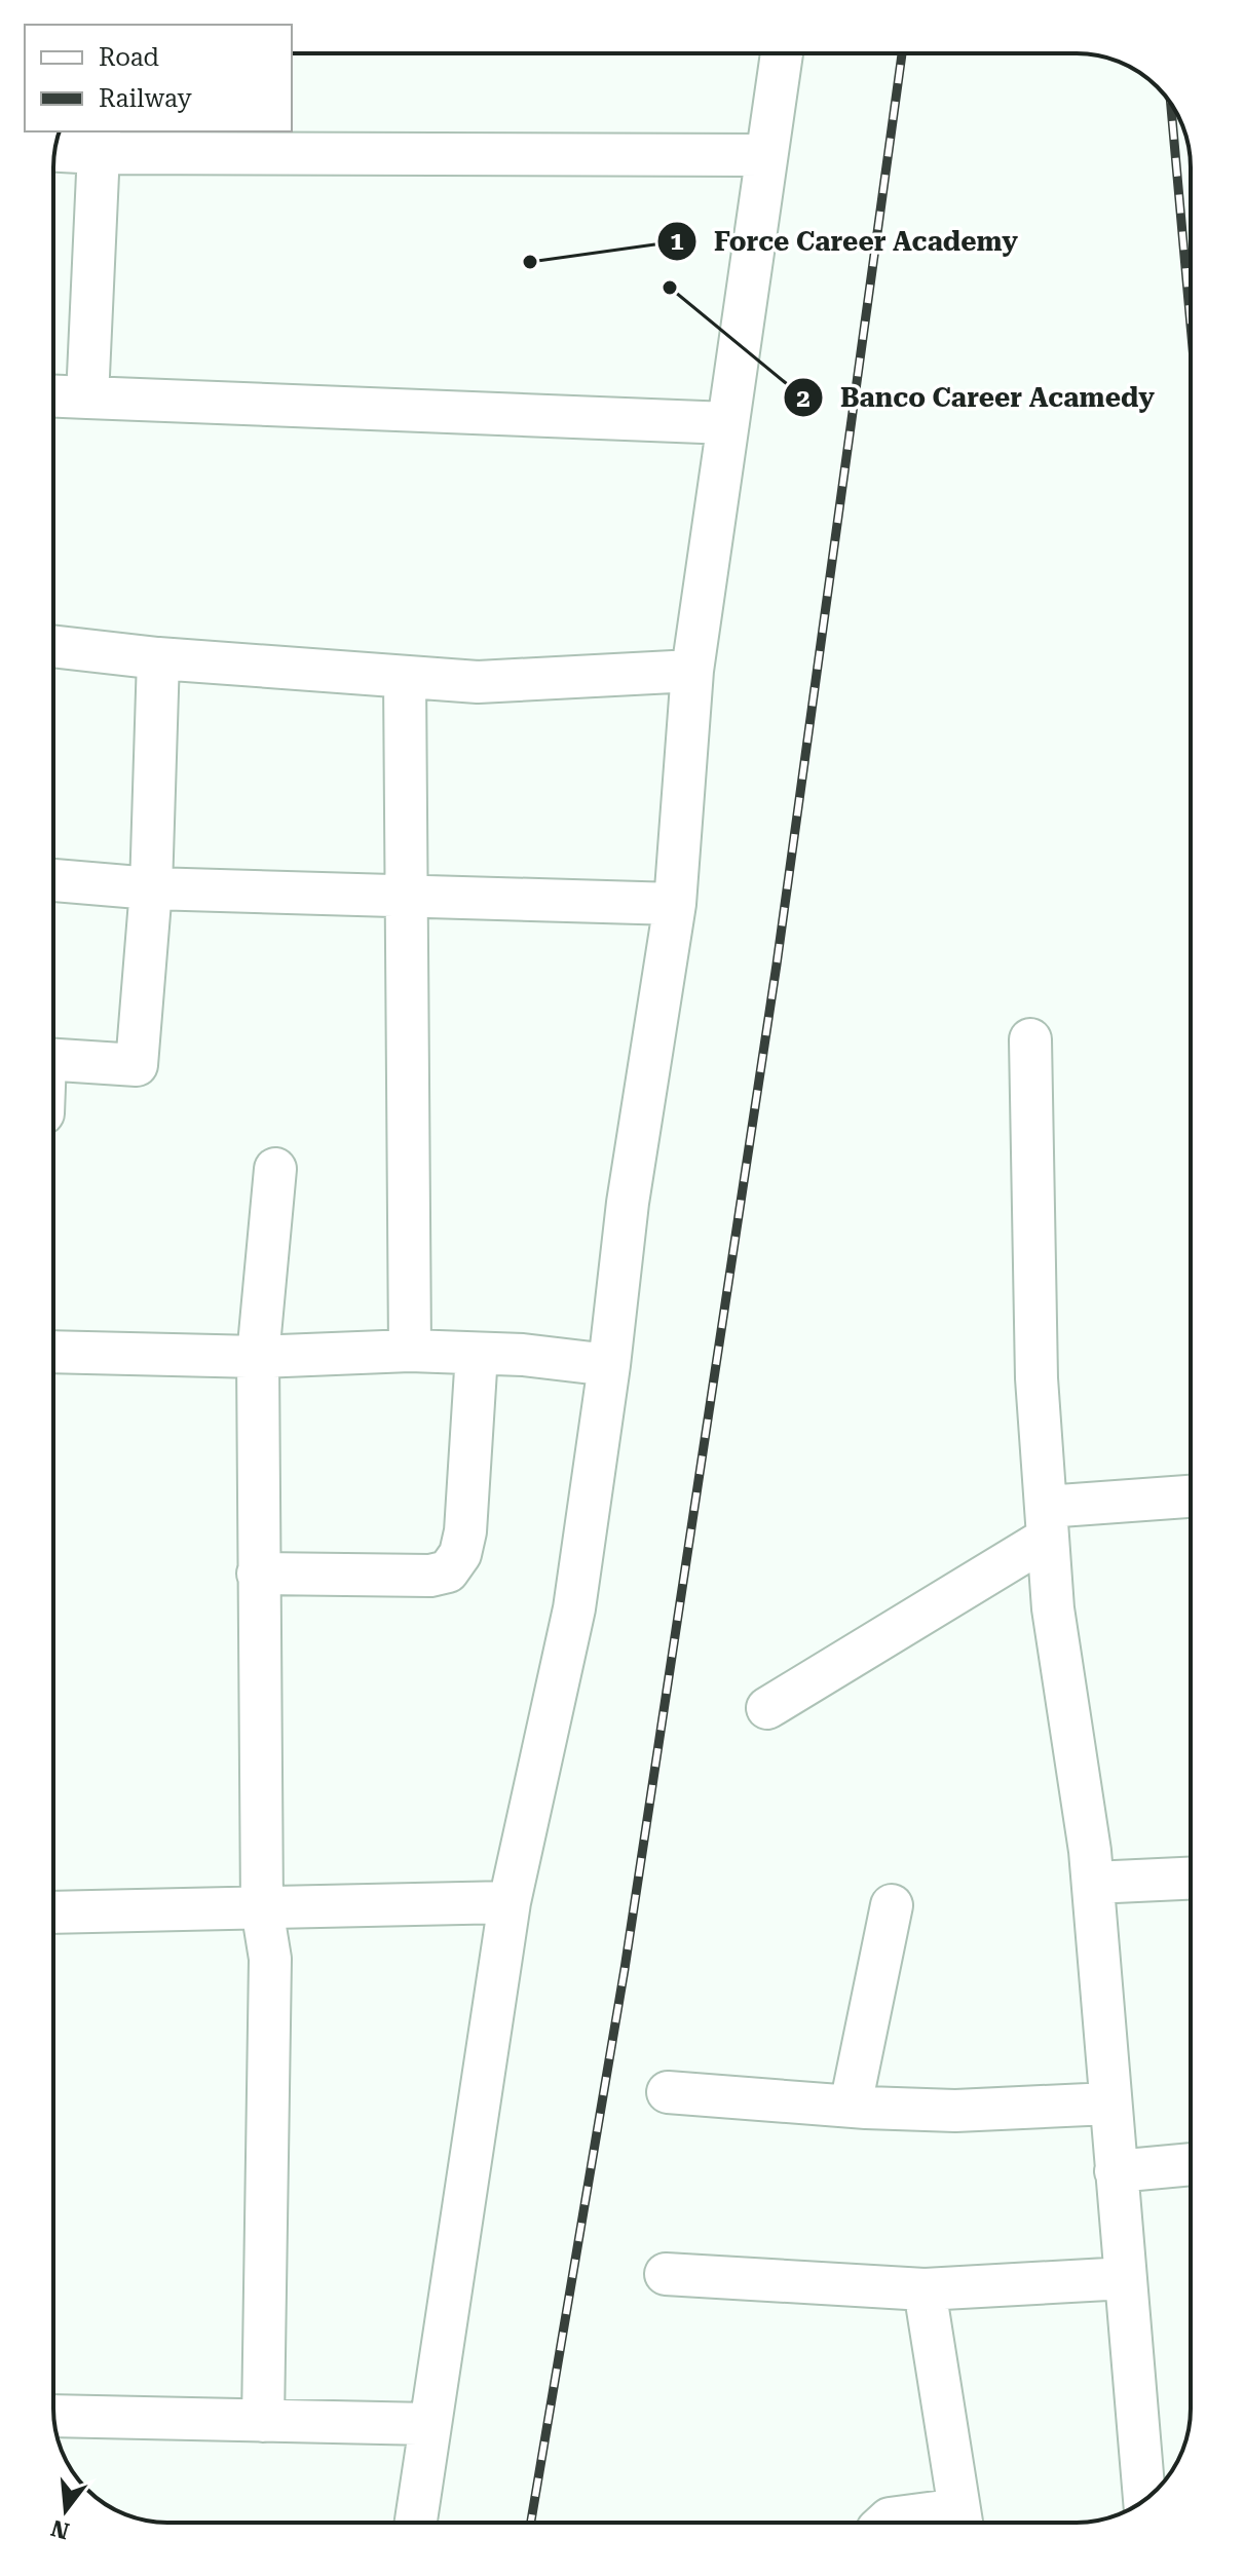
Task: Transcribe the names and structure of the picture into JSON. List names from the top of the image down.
{
  "places": ["Force Career Academy", "Banco Career Acamedy"],
  "legend": ["Road", "Railway"],
  "north": "bottom"
}
